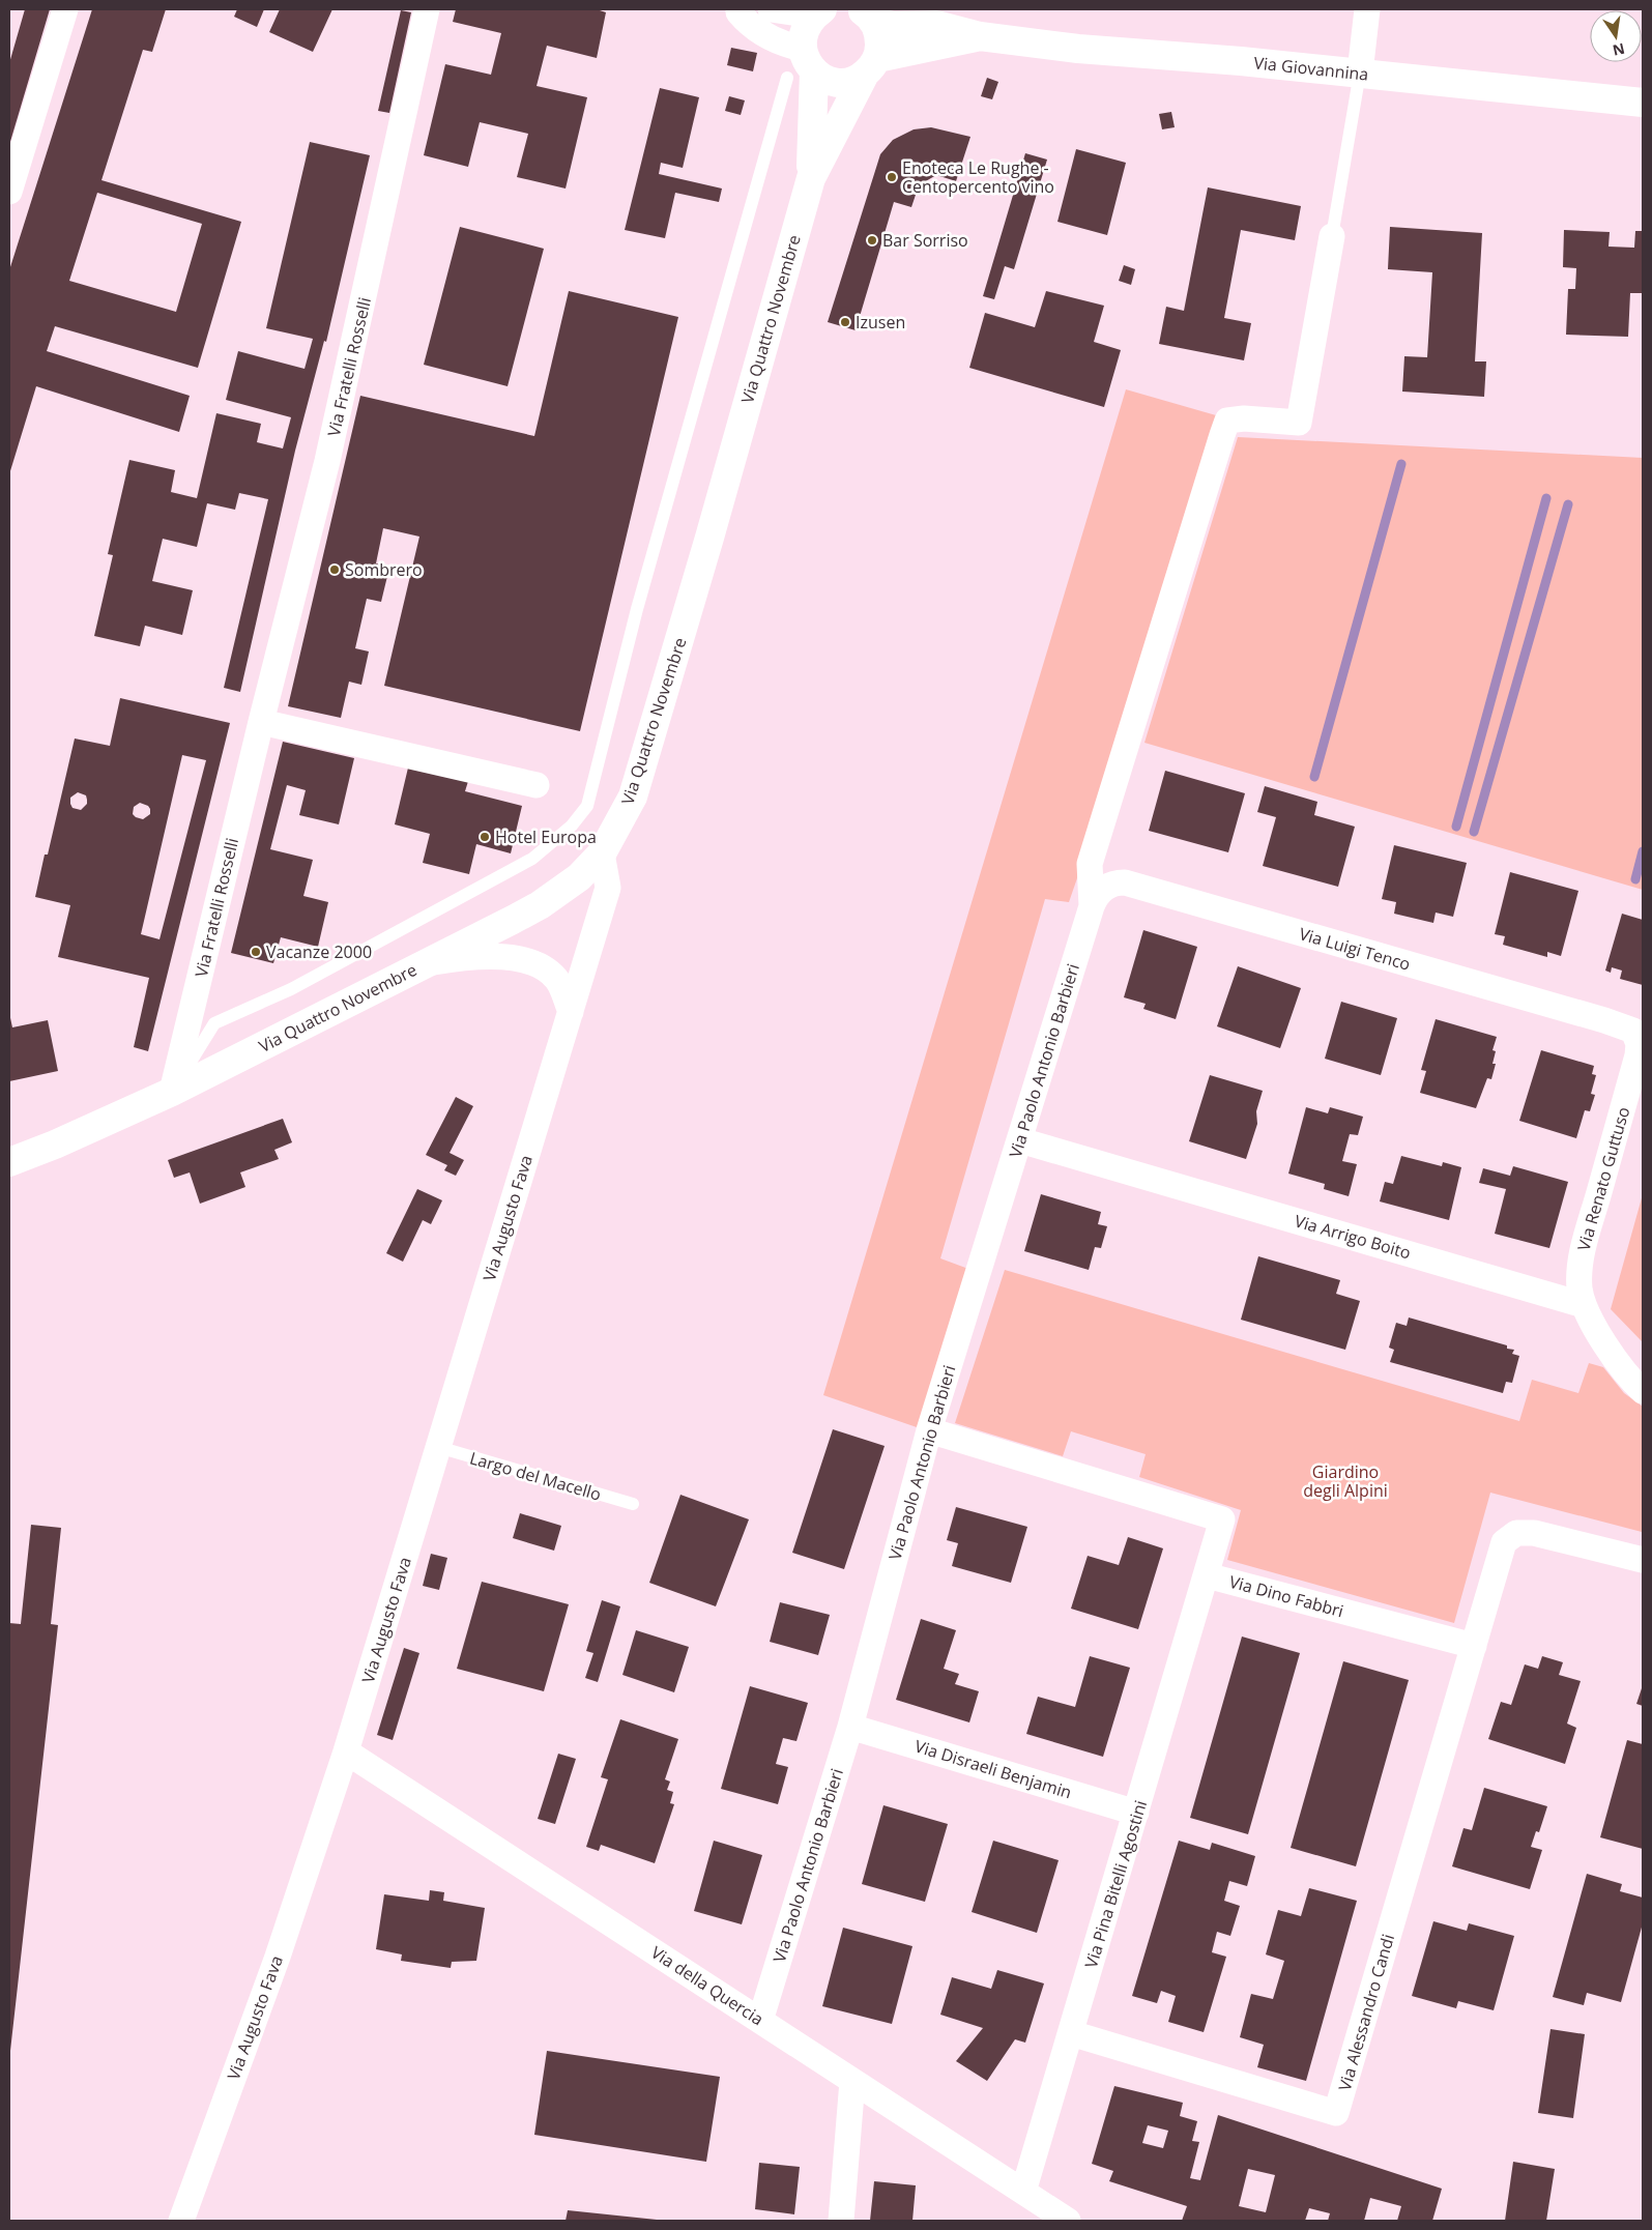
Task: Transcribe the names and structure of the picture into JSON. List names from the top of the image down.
{
  "streets": {
    "main road": ["Via Giovannina", "Via Quattro Novembre"],
    "street": [
      "Via Fratelli Rosselli",
      "Via Luigi Tenco",
      "Via Paolo Antonio Barbieri",
      "Via Renato Guttuso",
      "Via Augusto Fava",
      "Via Arrigo Boito",
      "Via Dino Fabbri",
      "Via Disraeli Benjamin",
      "Via Pina Bitelli Agostini",
      "Via della Quercia",
      "Via Alessandro Candi"
    ],
    "lane": ["Largo del Macello"]
  },
  "crossings": [
    ["Via Giovannina", "Via Quattro Novembre"],
    ["Via Quattro Novembre", "Via Fratelli Rosselli"],
    ["Via Quattro Novembre", "Via Augusto Fava"],
    ["Via Luigi Tenco", "Via Paolo Antonio Barbieri"],
    ["Via Luigi Tenco", "Via Renato Guttuso"],
    ["Via Paolo Antonio Barbieri", "Via Arrigo Boito"],
    ["Via Paolo Antonio Barbieri", "Via Dino Fabbri"],
    ["Via Paolo Antonio Barbieri", "Via Disraeli Benjamin"],
    ["Via Paolo Antonio Barbieri", "Via della Quercia"],
    ["Via Renato Guttuso", "Via Arrigo Boito"],
    ["Via Augusto Fava", "Largo del Macello"],
    ["Via Augusto Fava", "Via della Quercia"],
    ["Via Dino Fabbri", "Via Pina Bitelli Agostini"],
    ["Via Dino Fabbri", "Via Alessandro Candi"],
    ["Via Disraeli Benjamin", "Via Pina Bitelli Agostini"],
    ["Via Pina Bitelli Agostini", "Via della Quercia"],
    ["Via Pina Bitelli Agostini", "Via Alessandro Candi"]
  ],
  "parks": ["Giardino degli Alpini"],
  "places": [
    "Enoteca Le Rughe - Centopercento vino",
    "Bar Sorriso",
    "Izusen",
    "Sombrero",
    "Hotel Europa",
    "Vacanze 2000"
  ],
  "north": "bottom"
}
